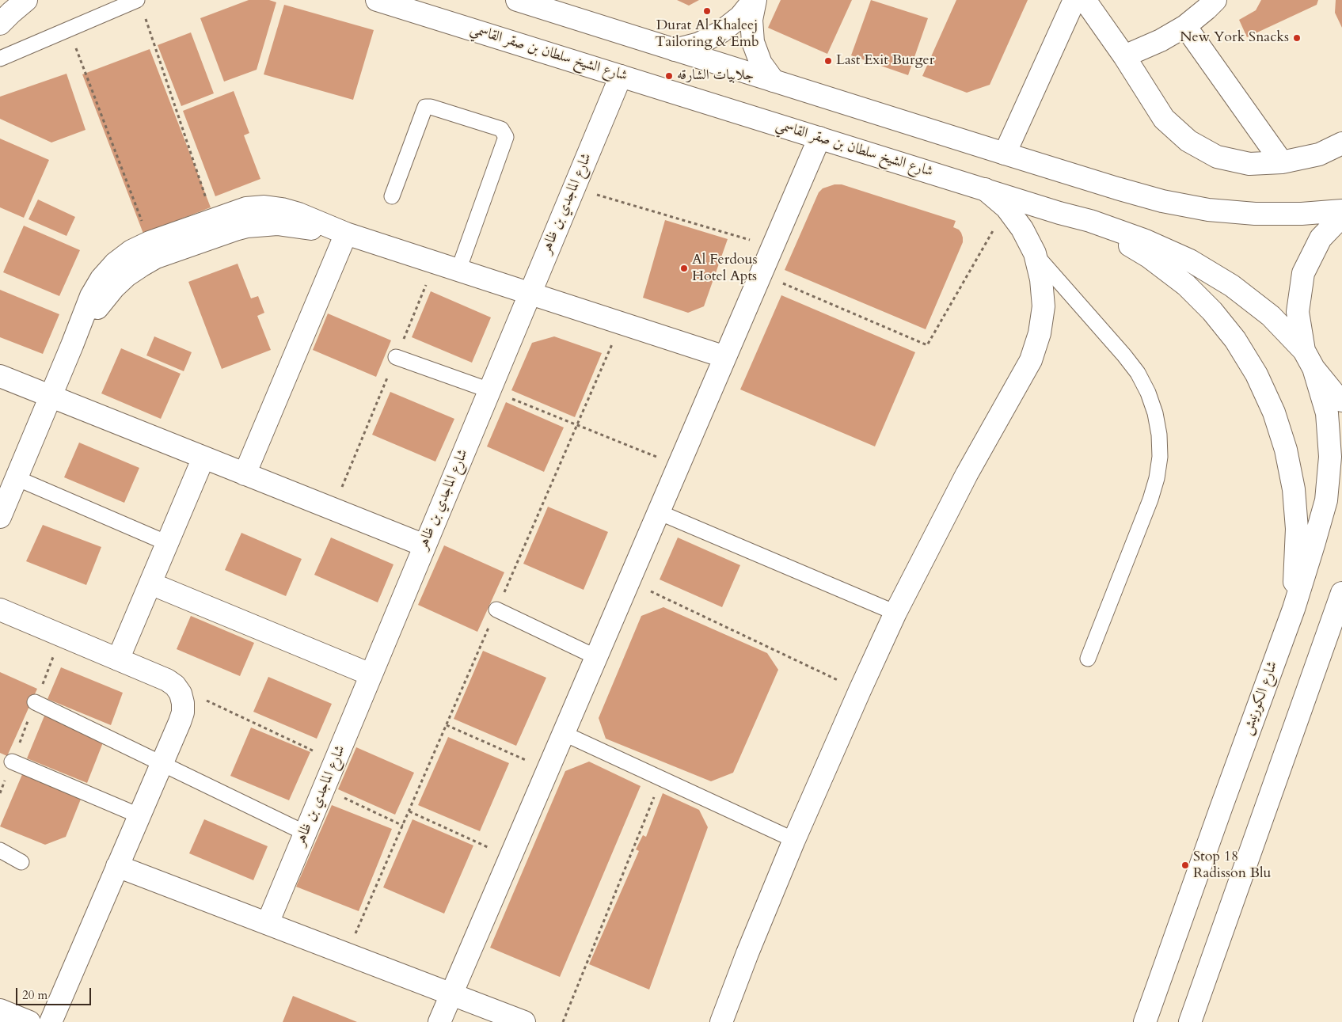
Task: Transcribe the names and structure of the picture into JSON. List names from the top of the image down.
{
  "streets": {
    "street": ["شارع الشيخ سلطان بن صقر القاسمي", "شارع الماجدي بن ظاهر", "شارع الكورنيش"]
  },
  "crossings": [
    ["شارع الشيخ سلطان بن صقر القاسمي", "شارع الماجدي بن ظاهر"],
    ["شارع الشيخ سلطان بن صقر القاسمي", "شارع الكورنيش"]
  ],
  "places": [
    "Durat Al Khaleej Tailoring & Emb",
    "New York Snacks",
    "Last Exit Burger",
    "جلابيات الشارقه",
    "Al Ferdous Hotel Apts",
    "Stop 18 Radisson Blu"
  ],
  "scale_bar": "20 m"
}
